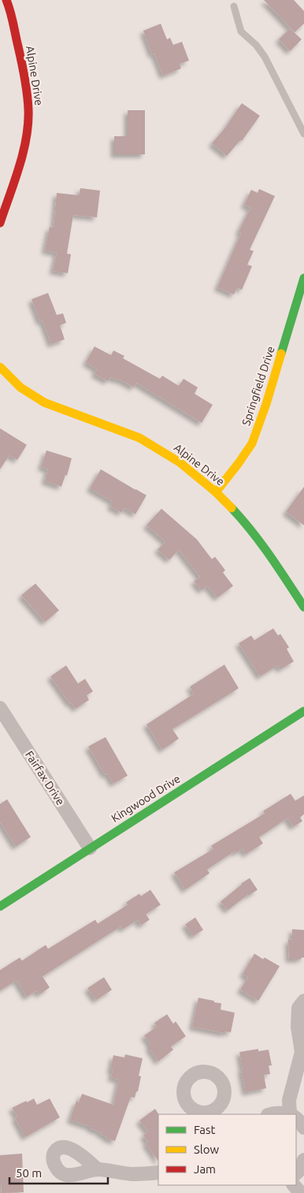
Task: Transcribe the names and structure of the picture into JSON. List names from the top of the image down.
{
  "streets": {
    "street": [
      "Alpine Drive",
      "Springfield Drive",
      "Fairfax Drive",
      "Kingwood Drive"
    ]
  },
  "crossings": [
    ["Alpine Drive", "Springfield Drive"],
    ["Fairfax Drive", "Kingwood Drive"]
  ],
  "legend": ["Fast", "Slow", "Jam"],
  "scale_bar": "50 m"
}
